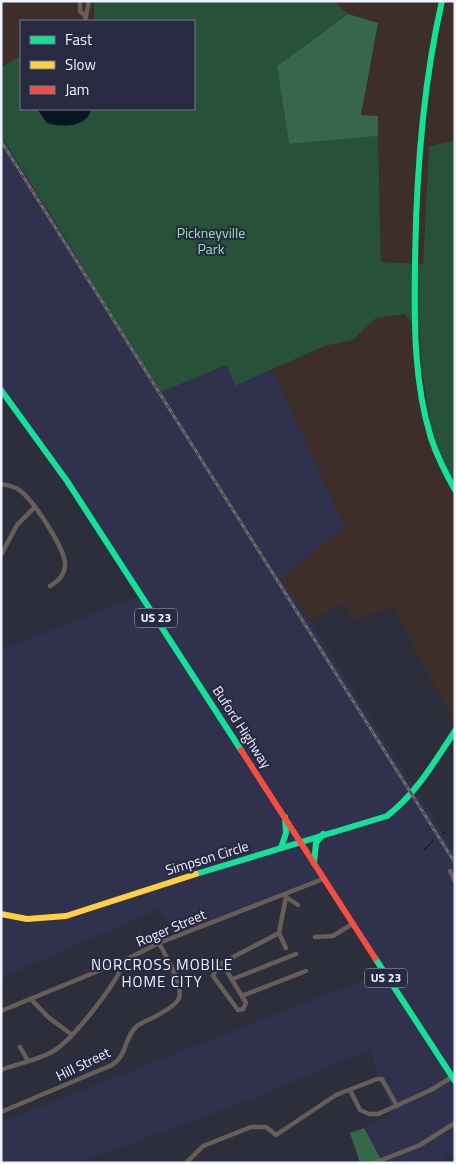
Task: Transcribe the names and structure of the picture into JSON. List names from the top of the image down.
{
  "streets": {
    "street": [
      "US 23",
      "Buford Highway",
      "Simpson Circle",
      "Roger Street",
      "Hill Street"
    ]
  },
  "crossings": [
    ["Buford Highway", "Simpson Circle"],
    ["Buford Highway", "Roger Street"],
    ["Roger Street", "Hill Street"]
  ],
  "districts": ["NORCROSS MOBILE HOME CITY"],
  "parks": ["Pickneyville Park"],
  "legend": ["Fast", "Slow", "Jam"]
}
